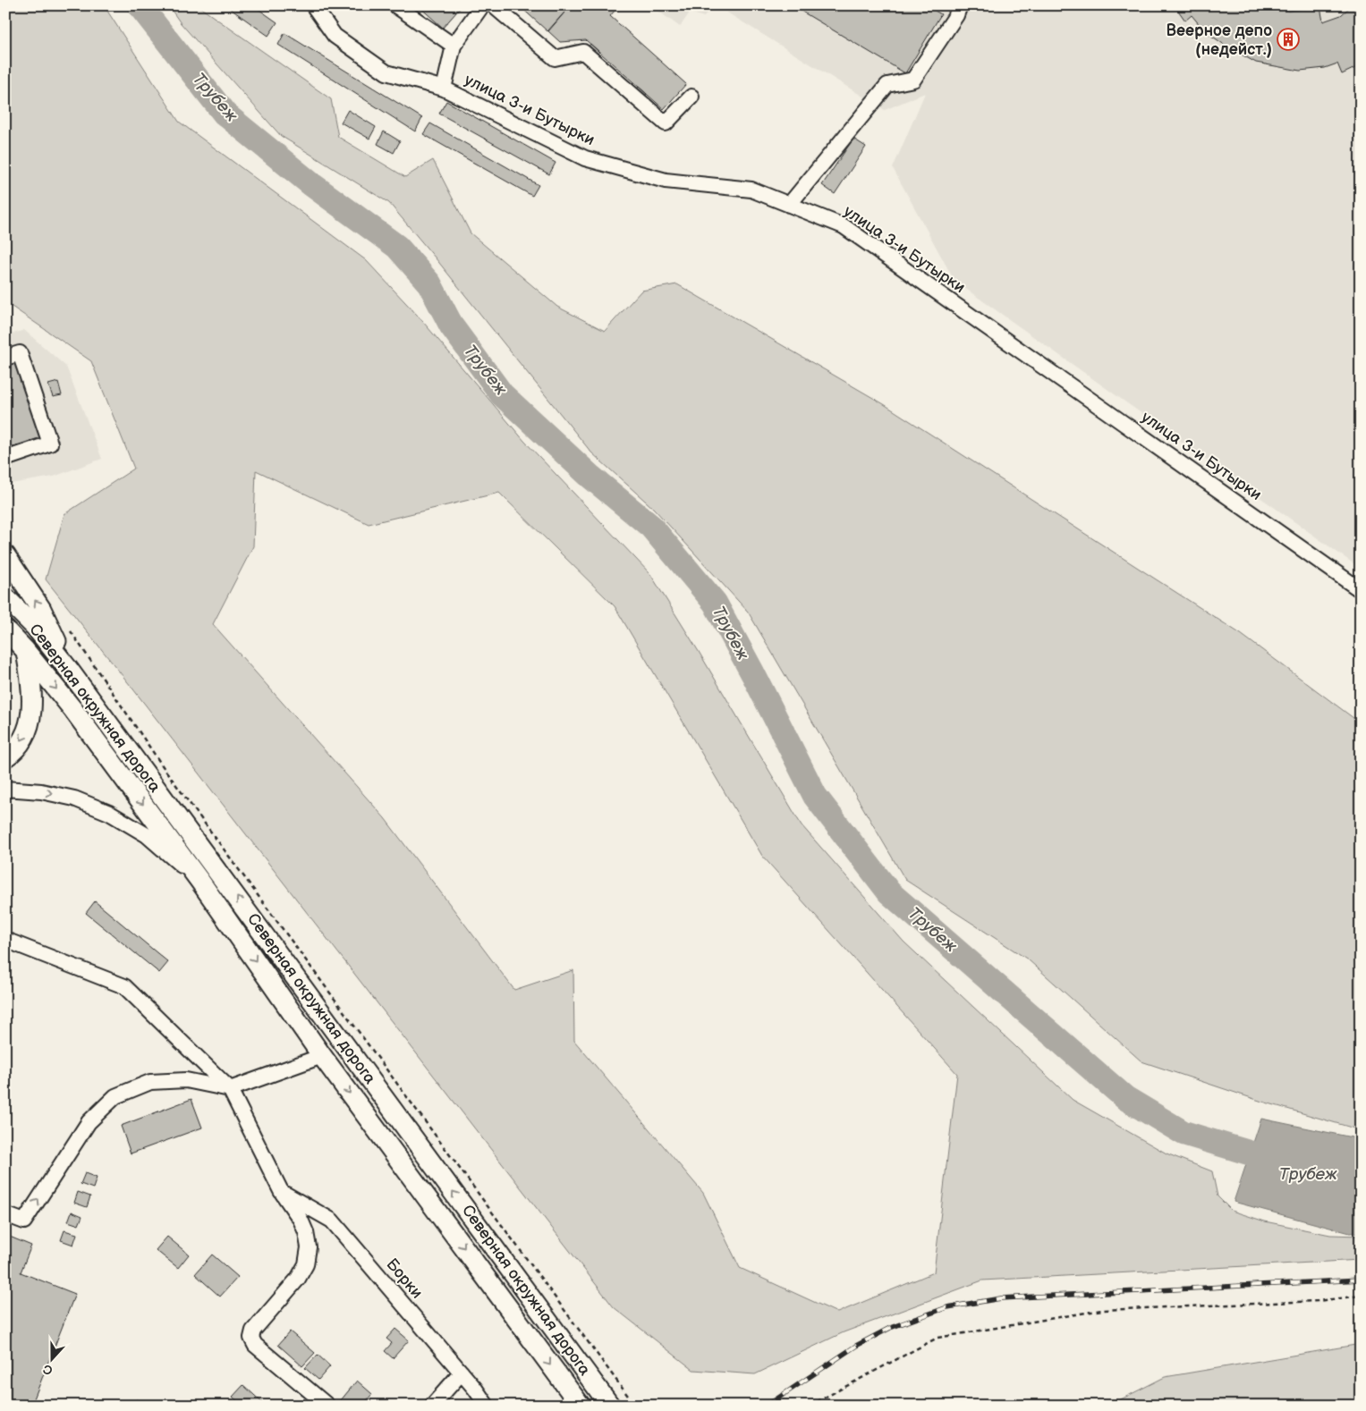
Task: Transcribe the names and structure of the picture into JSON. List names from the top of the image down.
{
  "streets": {
    "main road": ["Северная окружная дорога"],
    "street": ["улица 3-и Бутырки", "Борки"]
  },
  "water": ["Трубеж"],
  "places": {
    "building": ["Веерное депо (недейст.)"]
  },
  "north": "bottom"
}
